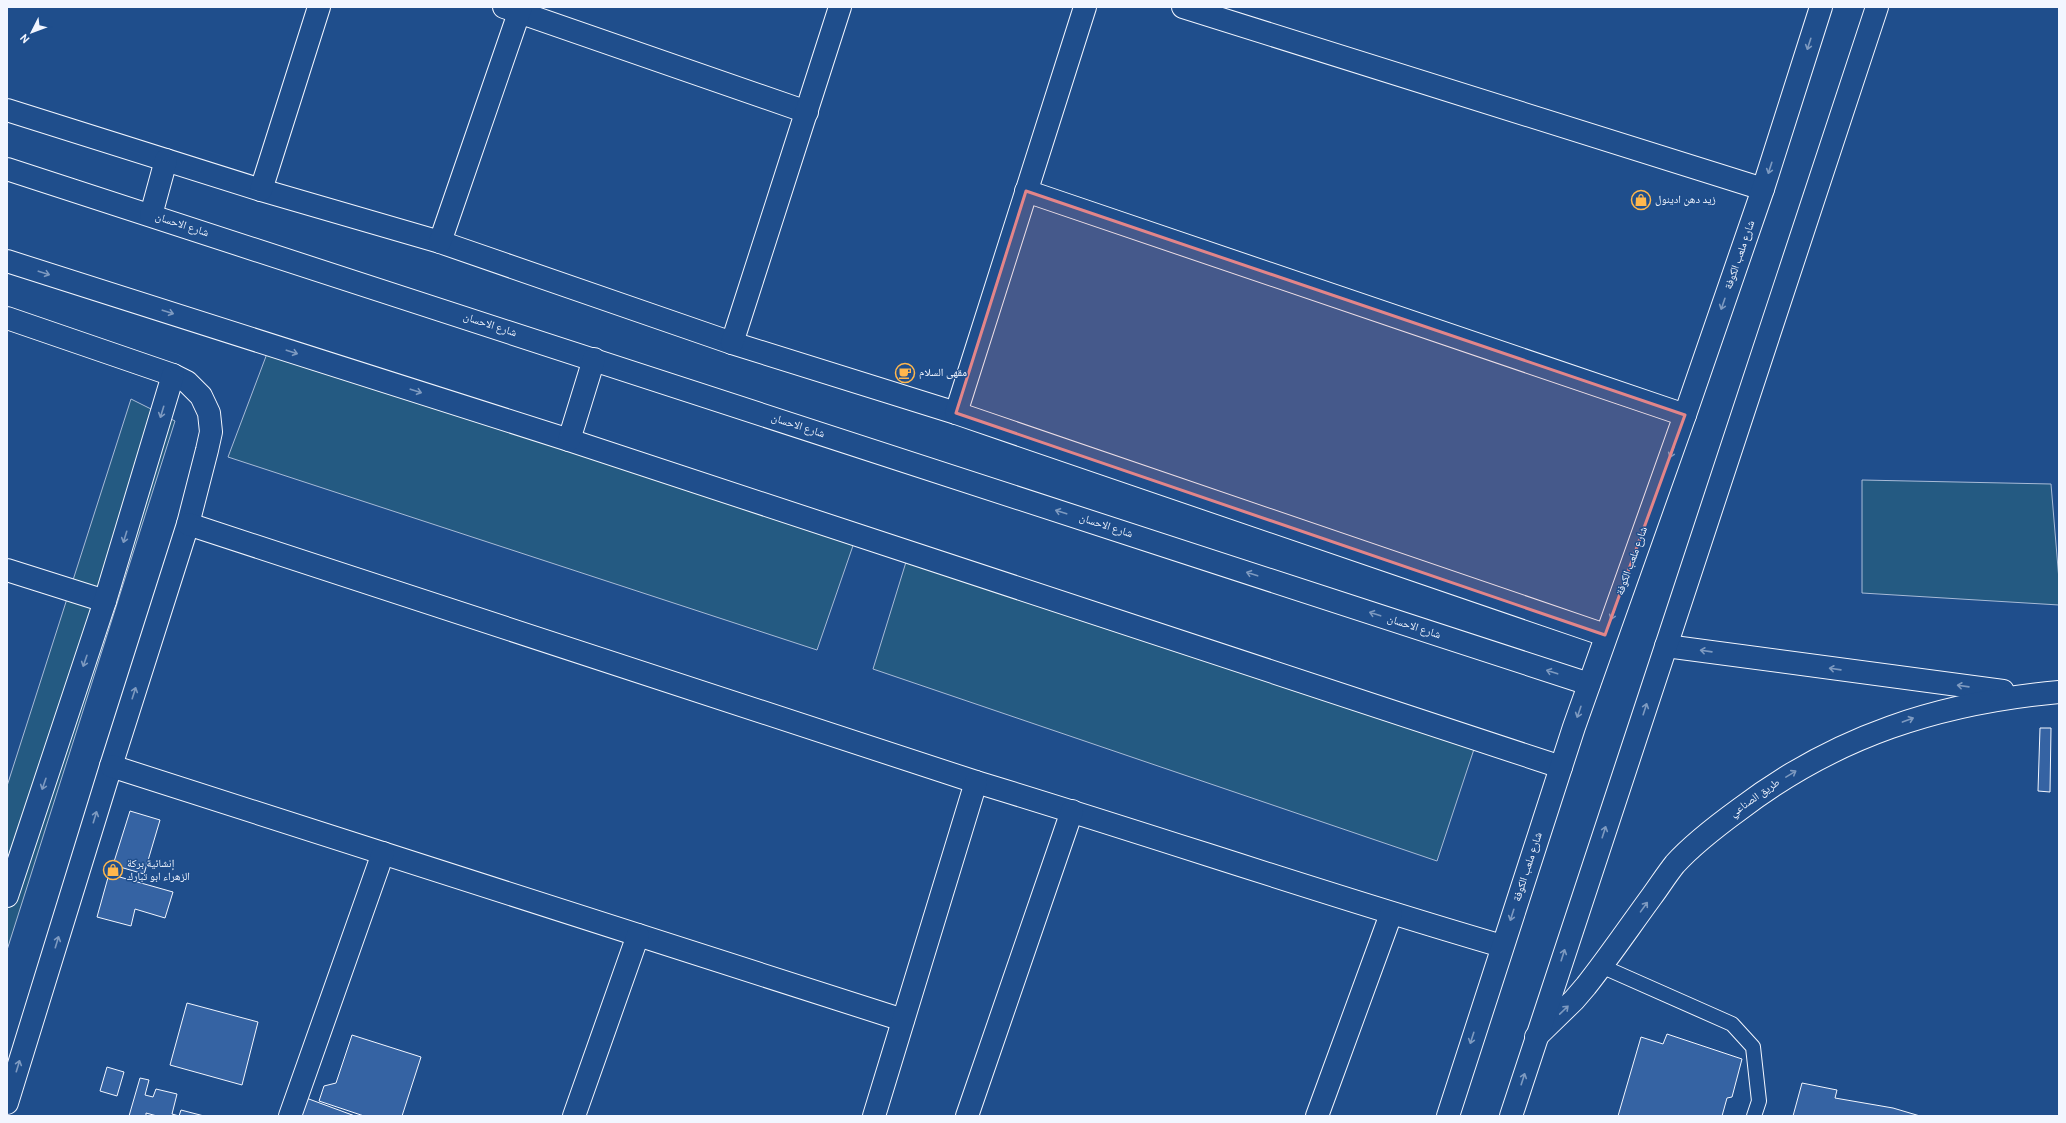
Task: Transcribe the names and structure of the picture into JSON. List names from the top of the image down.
{
  "streets": {
    "street": ["شارع الاحسان", "شارع ملعب الكوفة", "طريق الصناعي"]
  },
  "crossings": [
    ["شارع الاحسان", "شارع ملعب الكوفة"]
  ],
  "one_way": ["طريق الصناعي"],
  "places": {
    "shop": ["زيد دهن ادينول", "إنشائية بركة الزهراء ابو تبارك"],
    "cafe": ["مقهى السلام"]
  },
  "north": "bottom left"
}
